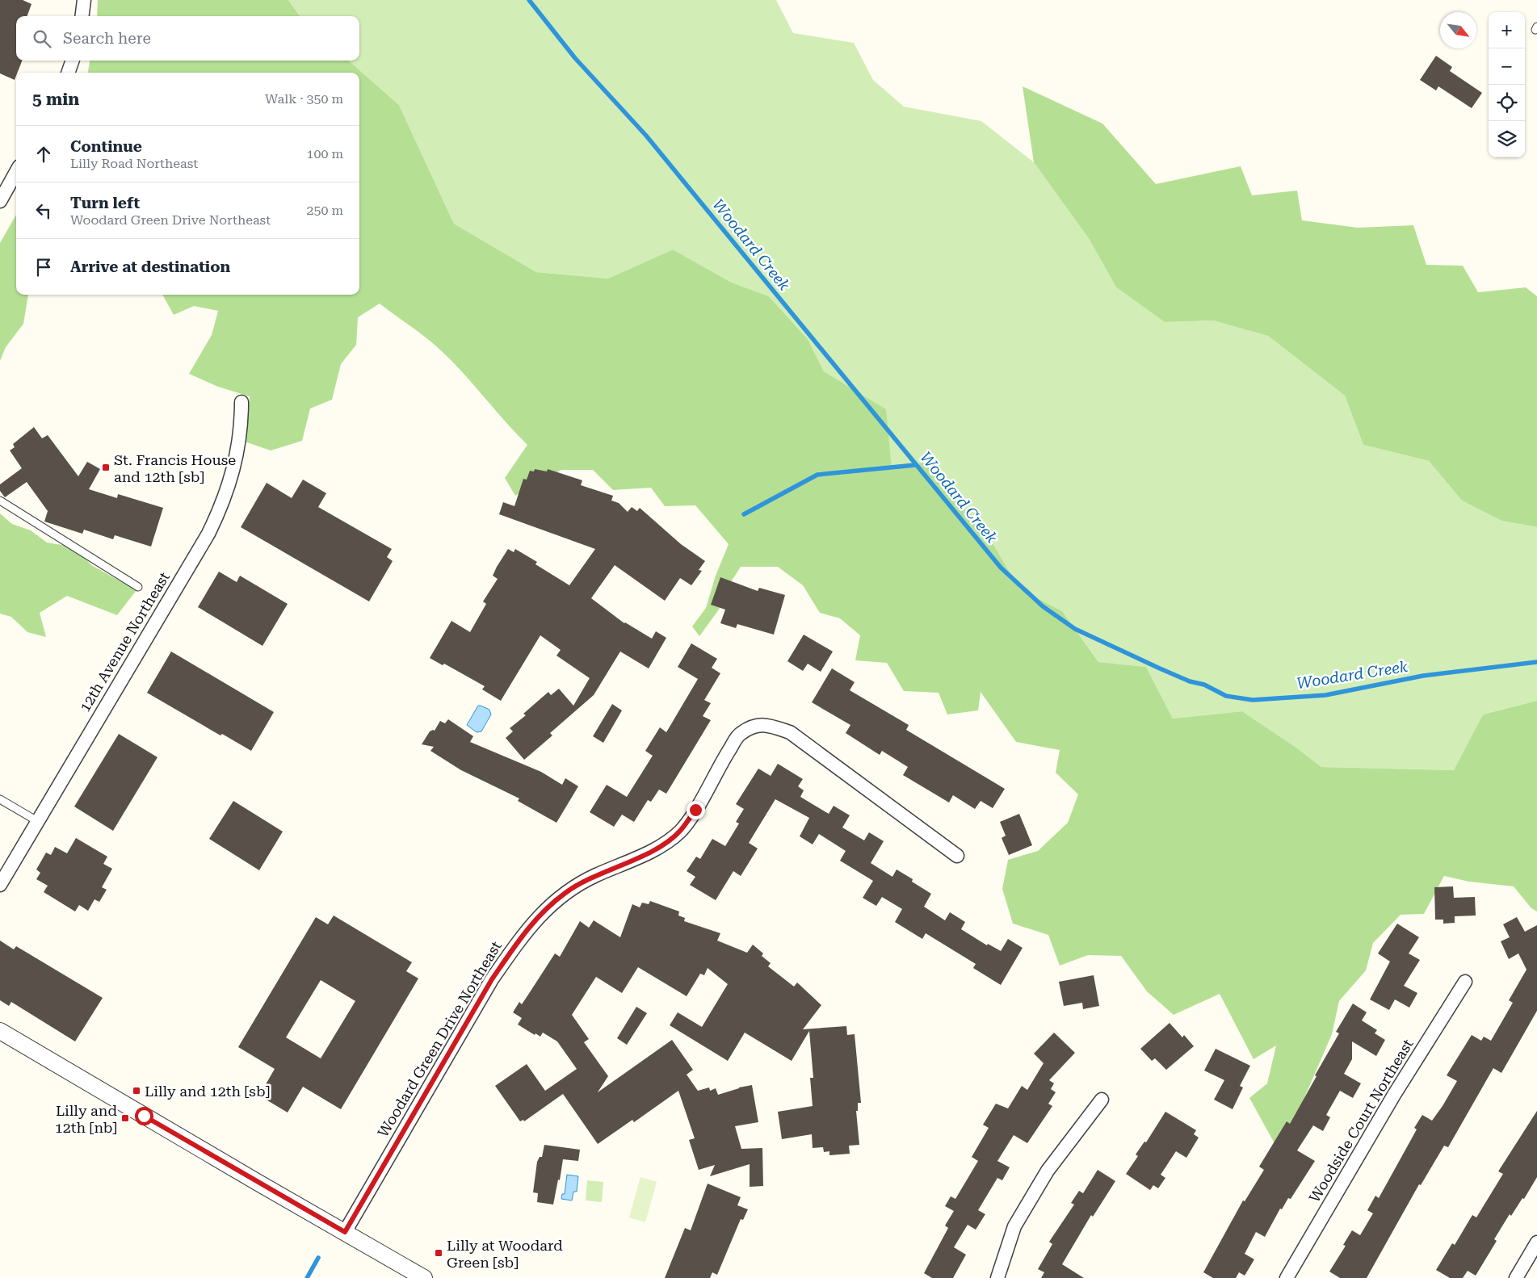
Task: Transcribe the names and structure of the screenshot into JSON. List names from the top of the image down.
{
  "streets": {
    "street": ["12th Avenue Northeast", "Woodard Green Drive Northeast", "Woodside Court Northeast"]
  },
  "water": ["Woodard Creek"],
  "places": {
    "transit": [
      "St. Francis House and 12th [sb]",
      "Lilly and 12th [sb]",
      "Lilly and 12th [nb]",
      "Lilly at Woodard Green [sb]"
    ]
  },
  "north": "bottom right",
  "page": {
    "map_buttons": ["+", "−"],
    "search": "Search here",
    "heading": ["5 min", "Walk · 350 m"],
    "list": [
      ["Continue", "Lilly Road Northeast", "100 m"],
      ["Turn left", "Woodard Green Drive Northeast", "250 m"],
      "Arrive at destination"
    ]
  }
}
